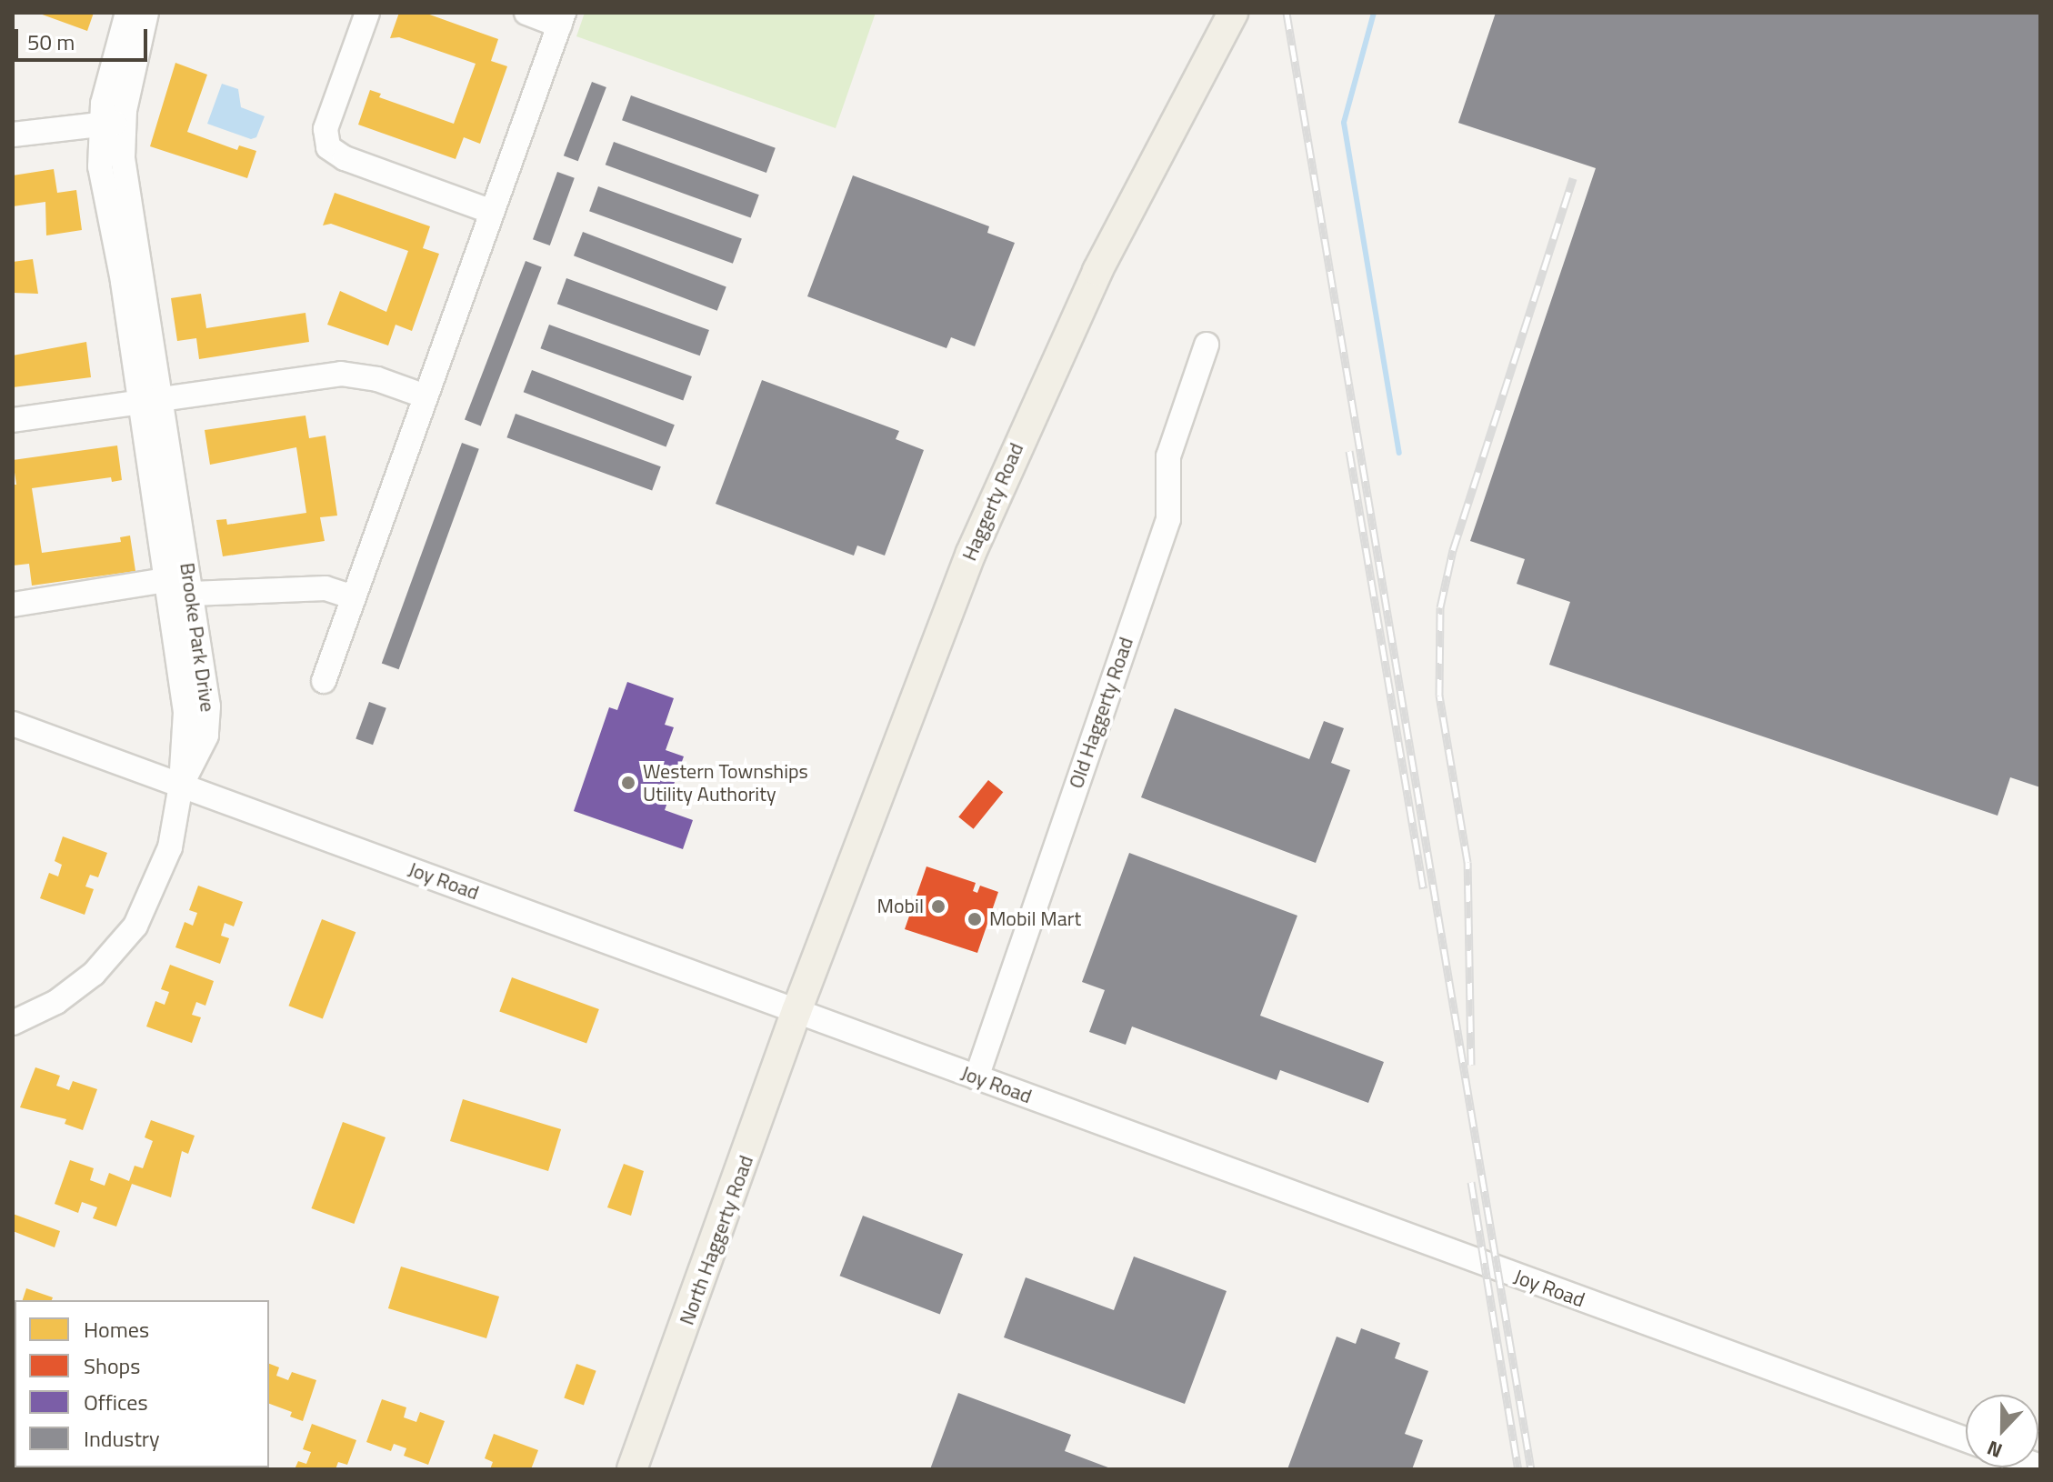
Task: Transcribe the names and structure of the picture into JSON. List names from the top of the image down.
{
  "streets": {
    "main road": ["Haggerty Road", "North Haggerty Road"],
    "street": ["Brooke Park Drive", "Old Haggerty Road", "Joy Road"]
  },
  "crossings": [
    ["Haggerty Road", "Joy Road"],
    ["Haggerty Road", "North Haggerty Road"],
    ["Brooke Park Drive", "Joy Road"],
    ["Old Haggerty Road", "Joy Road"],
    ["Joy Road", "North Haggerty Road"]
  ],
  "places": ["Western Townships Utility Authority", "Mobil", "Mobil Mart"],
  "legend": [
    "Homes",
    "Shops",
    "Offices",
    "Industry"
  ],
  "scale_bar": "50 m",
  "north": "bottom"
}
